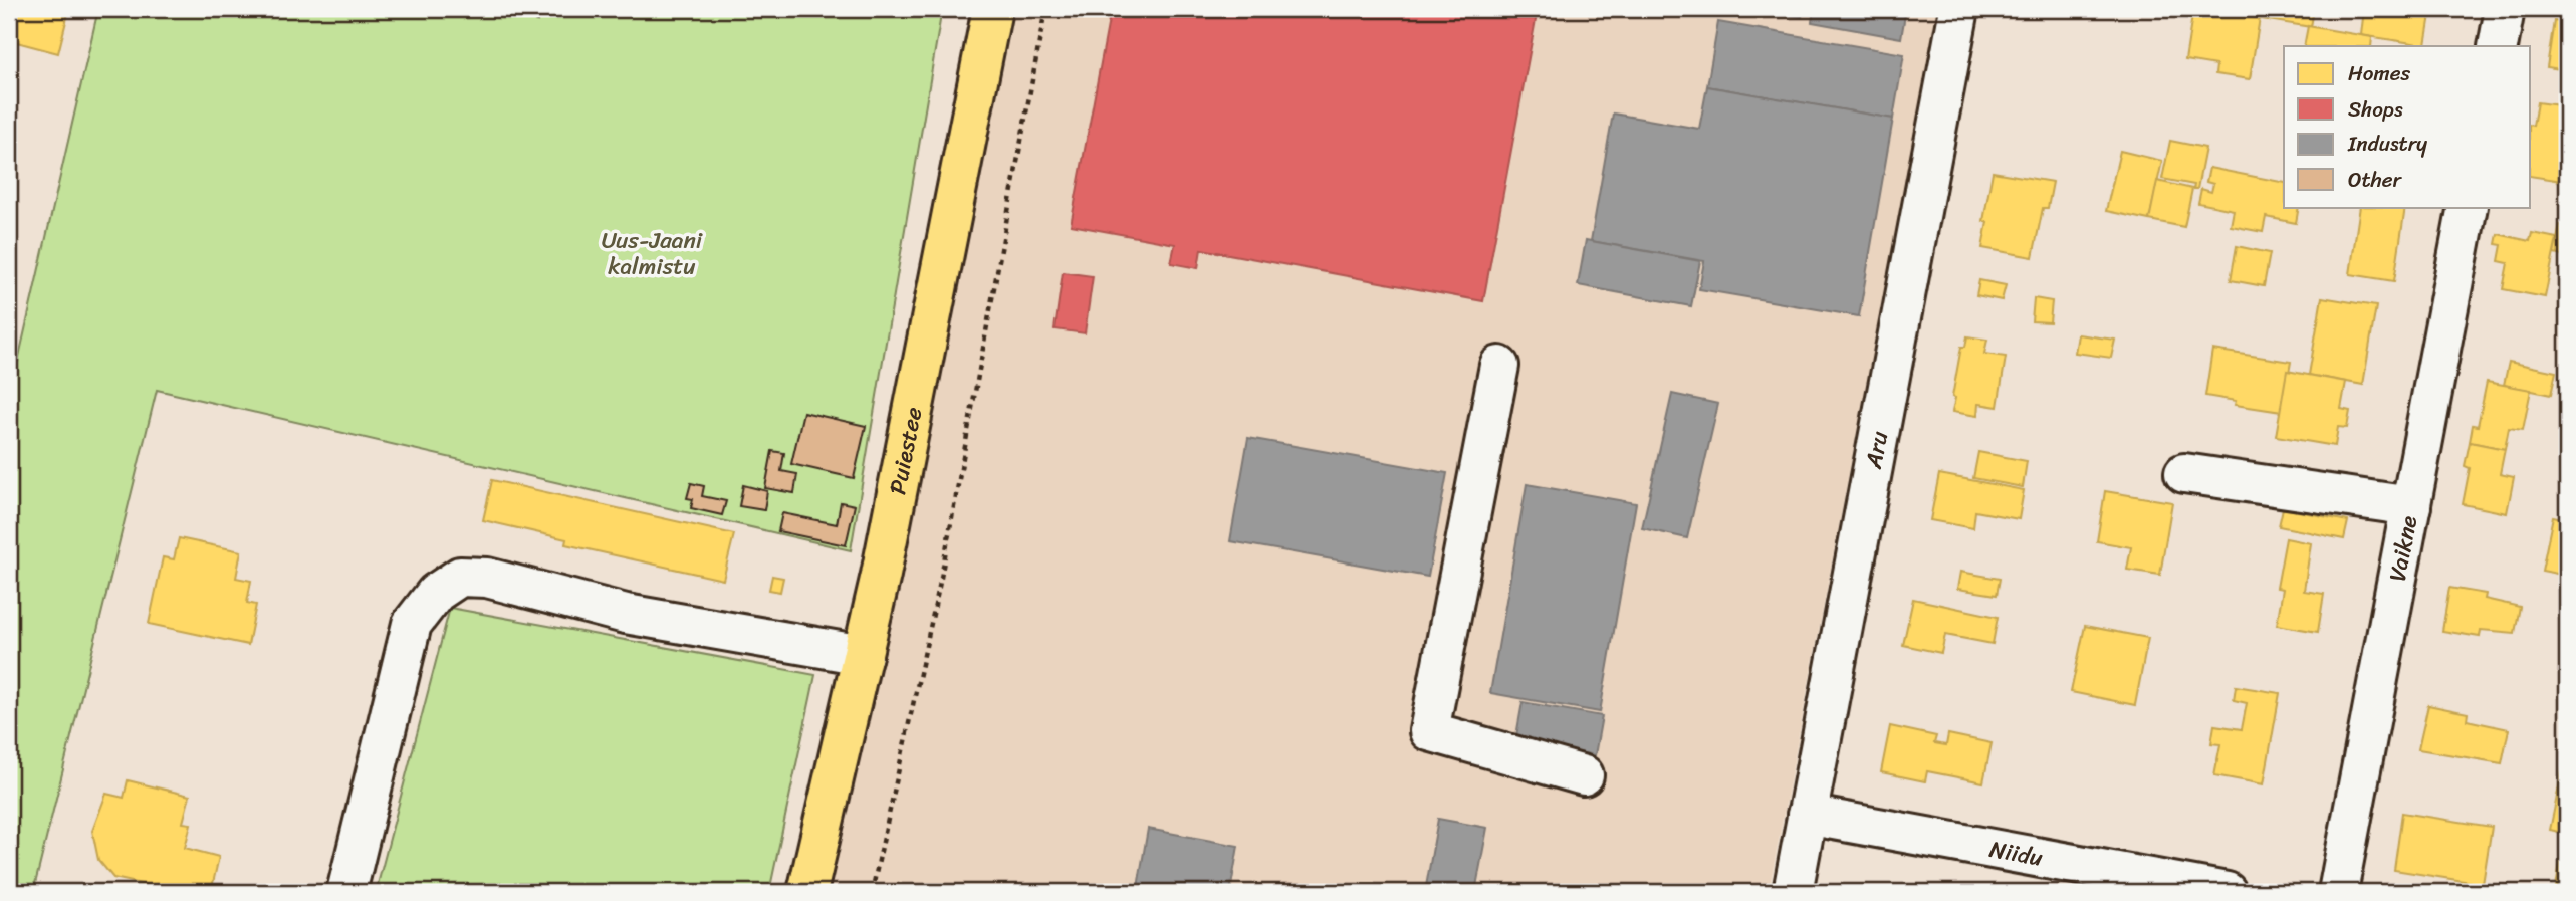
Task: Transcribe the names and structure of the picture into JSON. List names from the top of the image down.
{
  "streets": {
    "highway": ["Puiestee"],
    "street": ["Aru", "Vaikne", "Niidu"]
  },
  "crossings": [
    ["Aru", "Niidu"]
  ],
  "parks": ["Uus-Jaani kalmistu"],
  "legend": [
    "Homes",
    "Shops",
    "Industry",
    "Other"
  ]
}
